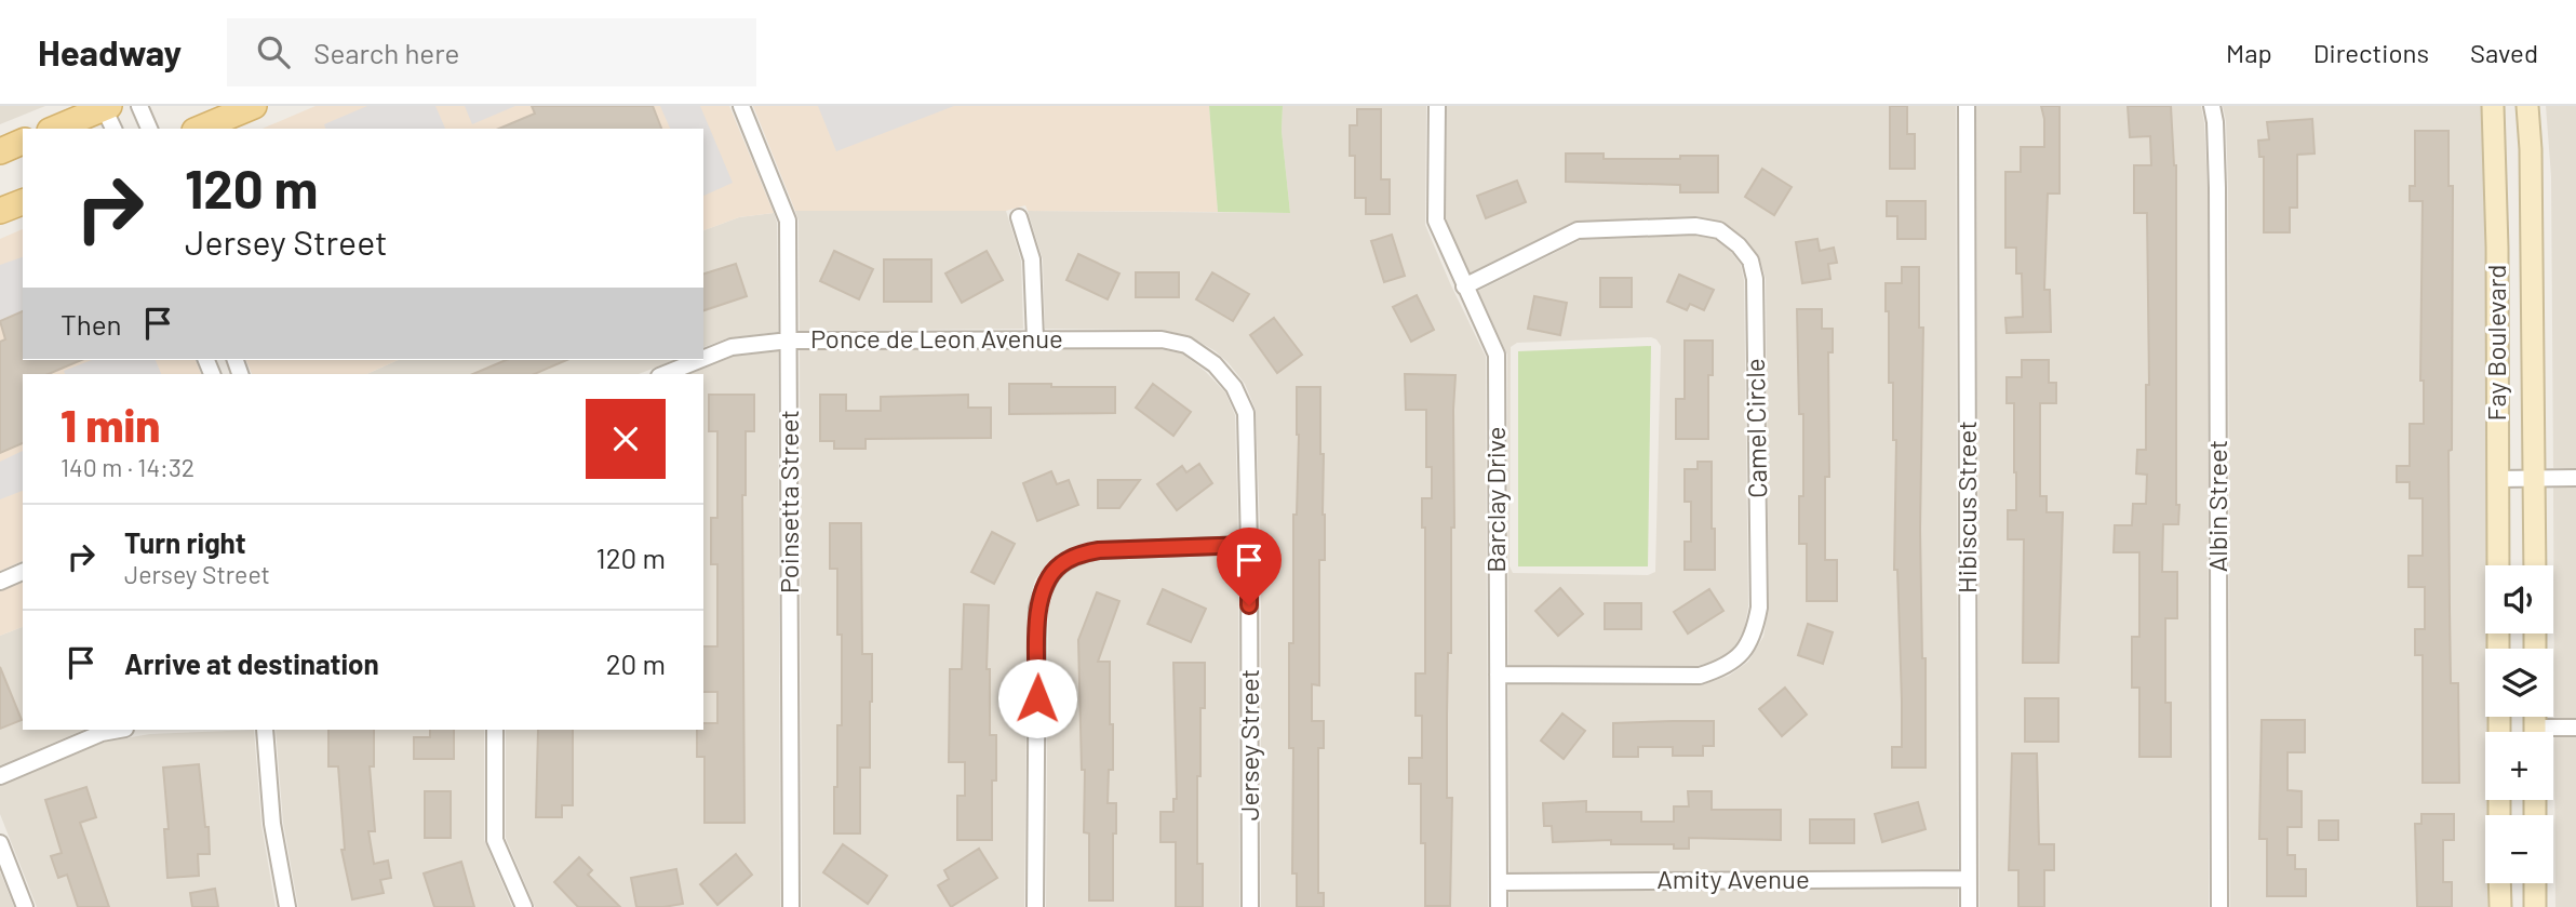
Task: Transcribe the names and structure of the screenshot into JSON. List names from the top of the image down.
{
  "streets": {
    "main road": ["Fay Boulevard"],
    "street": [
      "Ponce de Leon Avenue",
      "Camel Circle",
      "Barclay Drive",
      "Poinsetta Street",
      "Albin Street",
      "Hibiscus Street",
      "Jersey Street",
      "Amity Avenue"
    ]
  },
  "crossings": [
    ["Ponce de Leon Avenue", "Poinsetta Street"],
    ["Ponce de Leon Avenue", "Jersey Street"],
    ["Camel Circle", "Barclay Drive"],
    ["Barclay Drive", "Amity Avenue"],
    ["Hibiscus Street", "Amity Avenue"]
  ],
  "page": {
    "header": "Headway",
    "search": "Search here",
    "nav": ["Map", "Directions", "Saved"],
    "turn": ["120 m", "Jersey Street"],
    "then": "Then",
    "heading": ["1 min", "140 m · 14:32"],
    "list": [
      {
        "name": "Turn right",
        "note": "Jersey Street",
        "value": "120 m"
      },
      {
        "name": "Arrive at destination",
        "value": "20 m"
      }
    ],
    "map_buttons": ["+", "−"]
  }
}
